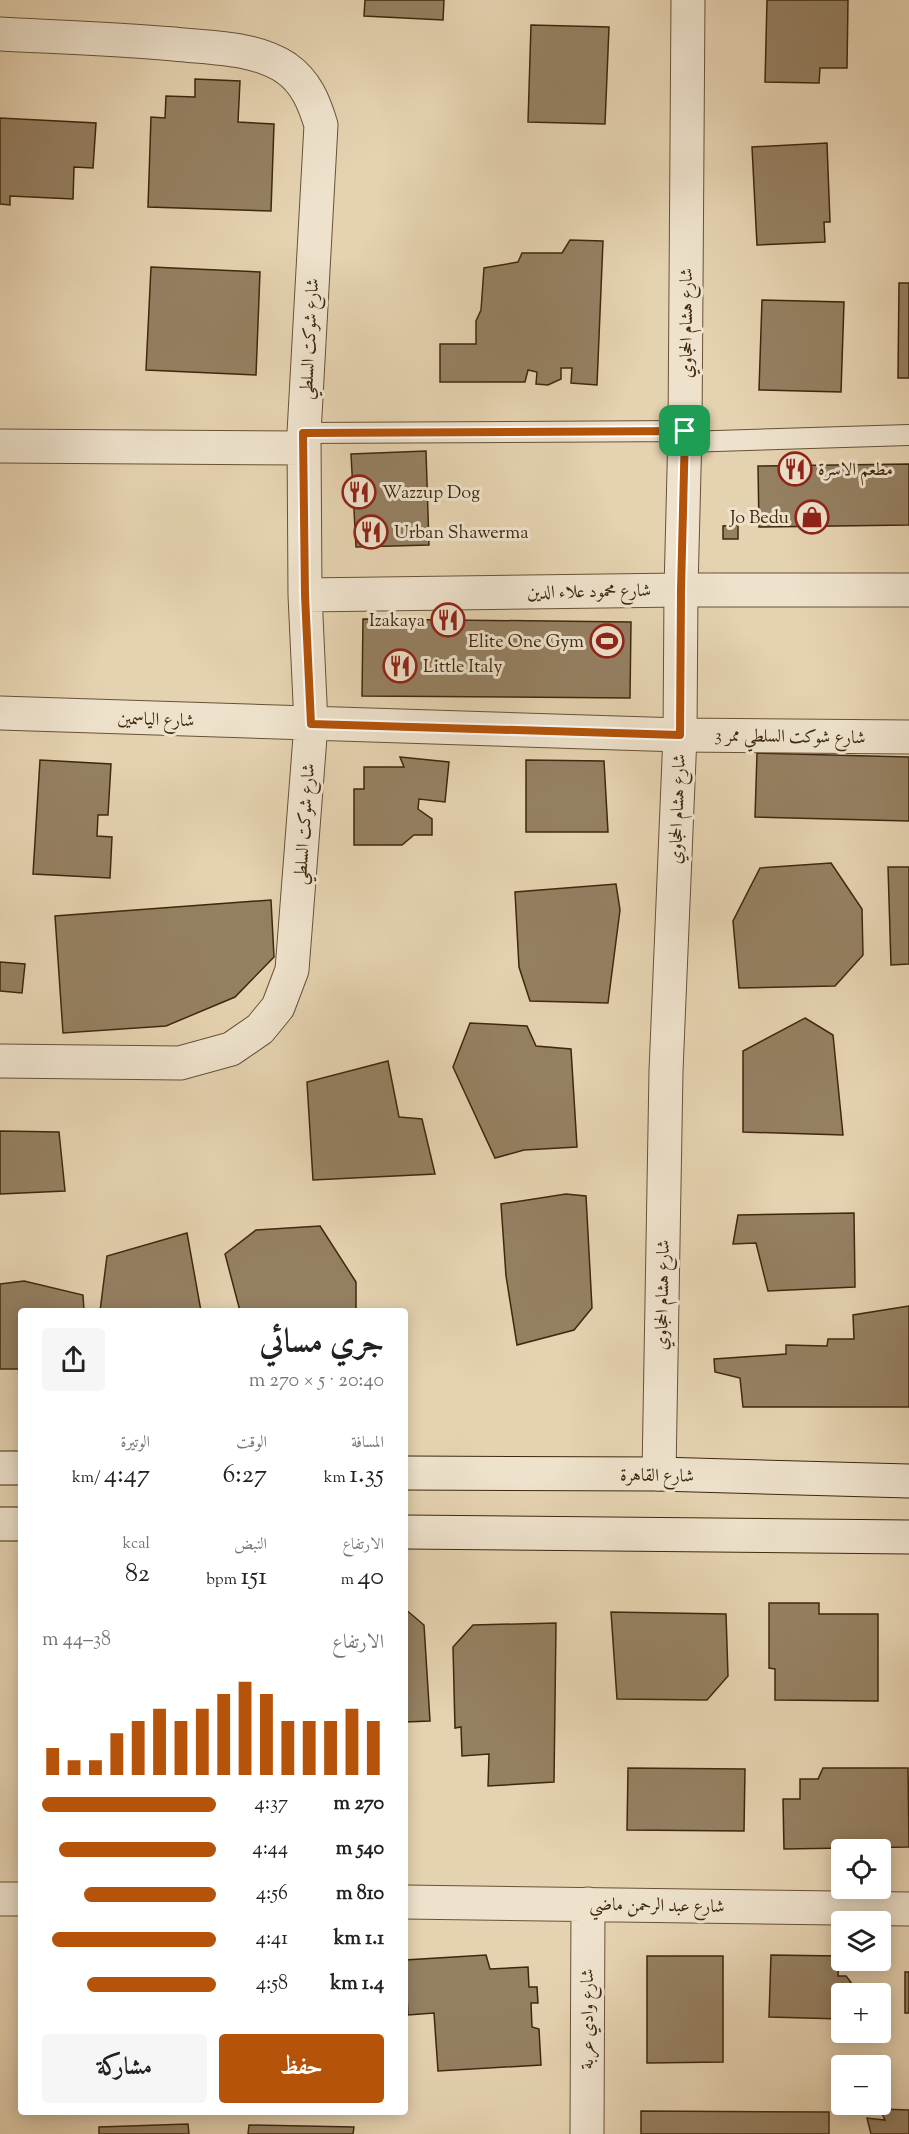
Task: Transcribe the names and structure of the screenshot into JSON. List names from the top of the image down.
{
  "streets": {
    "street": [
      "شارع هشام الحجاوي",
      "شارع شوكت السلطي",
      "شارع محمود علاء الدين",
      "شارع الياسمين",
      "شارع شوكت السلطي ممر 3",
      "شارع القاهرة",
      "شارع عبد الرحمن ماضي",
      "شارع وادي عربة"
    ]
  },
  "crossings": [
    ["شارع هشام الحجاوي", "شارع محمود علاء الدين"],
    ["شارع هشام الحجاوي", "شارع شوكت السلطي ممر 3"],
    ["شارع هشام الحجاوي", "شارع القاهرة"],
    ["شارع شوكت السلطي", "شارع محمود علاء الدين"],
    ["شارع شوكت السلطي", "شارع الياسمين"],
    ["شارع شوكت السلطي", "شارع شوكت السلطي ممر 3"],
    ["شارع الياسمين", "شارع شوكت السلطي ممر 3"],
    ["شارع عبد الرحمن ماضي", "شارع وادي عربة"]
  ],
  "places": {
    "restaurant": [
      "مطعم الاسرة",
      "Wazzup Dog",
      "Urban Shawerma",
      "Izakaya",
      "Little Italy"
    ],
    "shop": ["Jo Bedu"],
    "sports": ["Elite One Gym"]
  },
  "page": {
    "heading": ["جري مسائي", "20:40 · 5 × 270 m"],
    "stats": [
      ["المسافة", "1.35 km"],
      ["الوقت", "6:27"],
      ["الوتيرة", "4:47 /km"],
      ["الارتفاع", "40 m"],
      ["النبض", "151 bpm"],
      ["kcal", "82"]
    ],
    "chart": ["الارتفاع", "38–44 m"],
    "list": [
      {
        "name": "270 m",
        "note": "4:37"
      },
      {
        "name": "540 m",
        "note": "4:44"
      },
      {
        "name": "810 m",
        "note": "4:56"
      },
      {
        "name": "1.1 km",
        "note": "4:41"
      },
      {
        "name": "1.4 km",
        "note": "4:58"
      }
    ],
    "map_buttons": ["+", "−"],
    "buttons": ["حفظ", "مشاركة"]
  }
}
